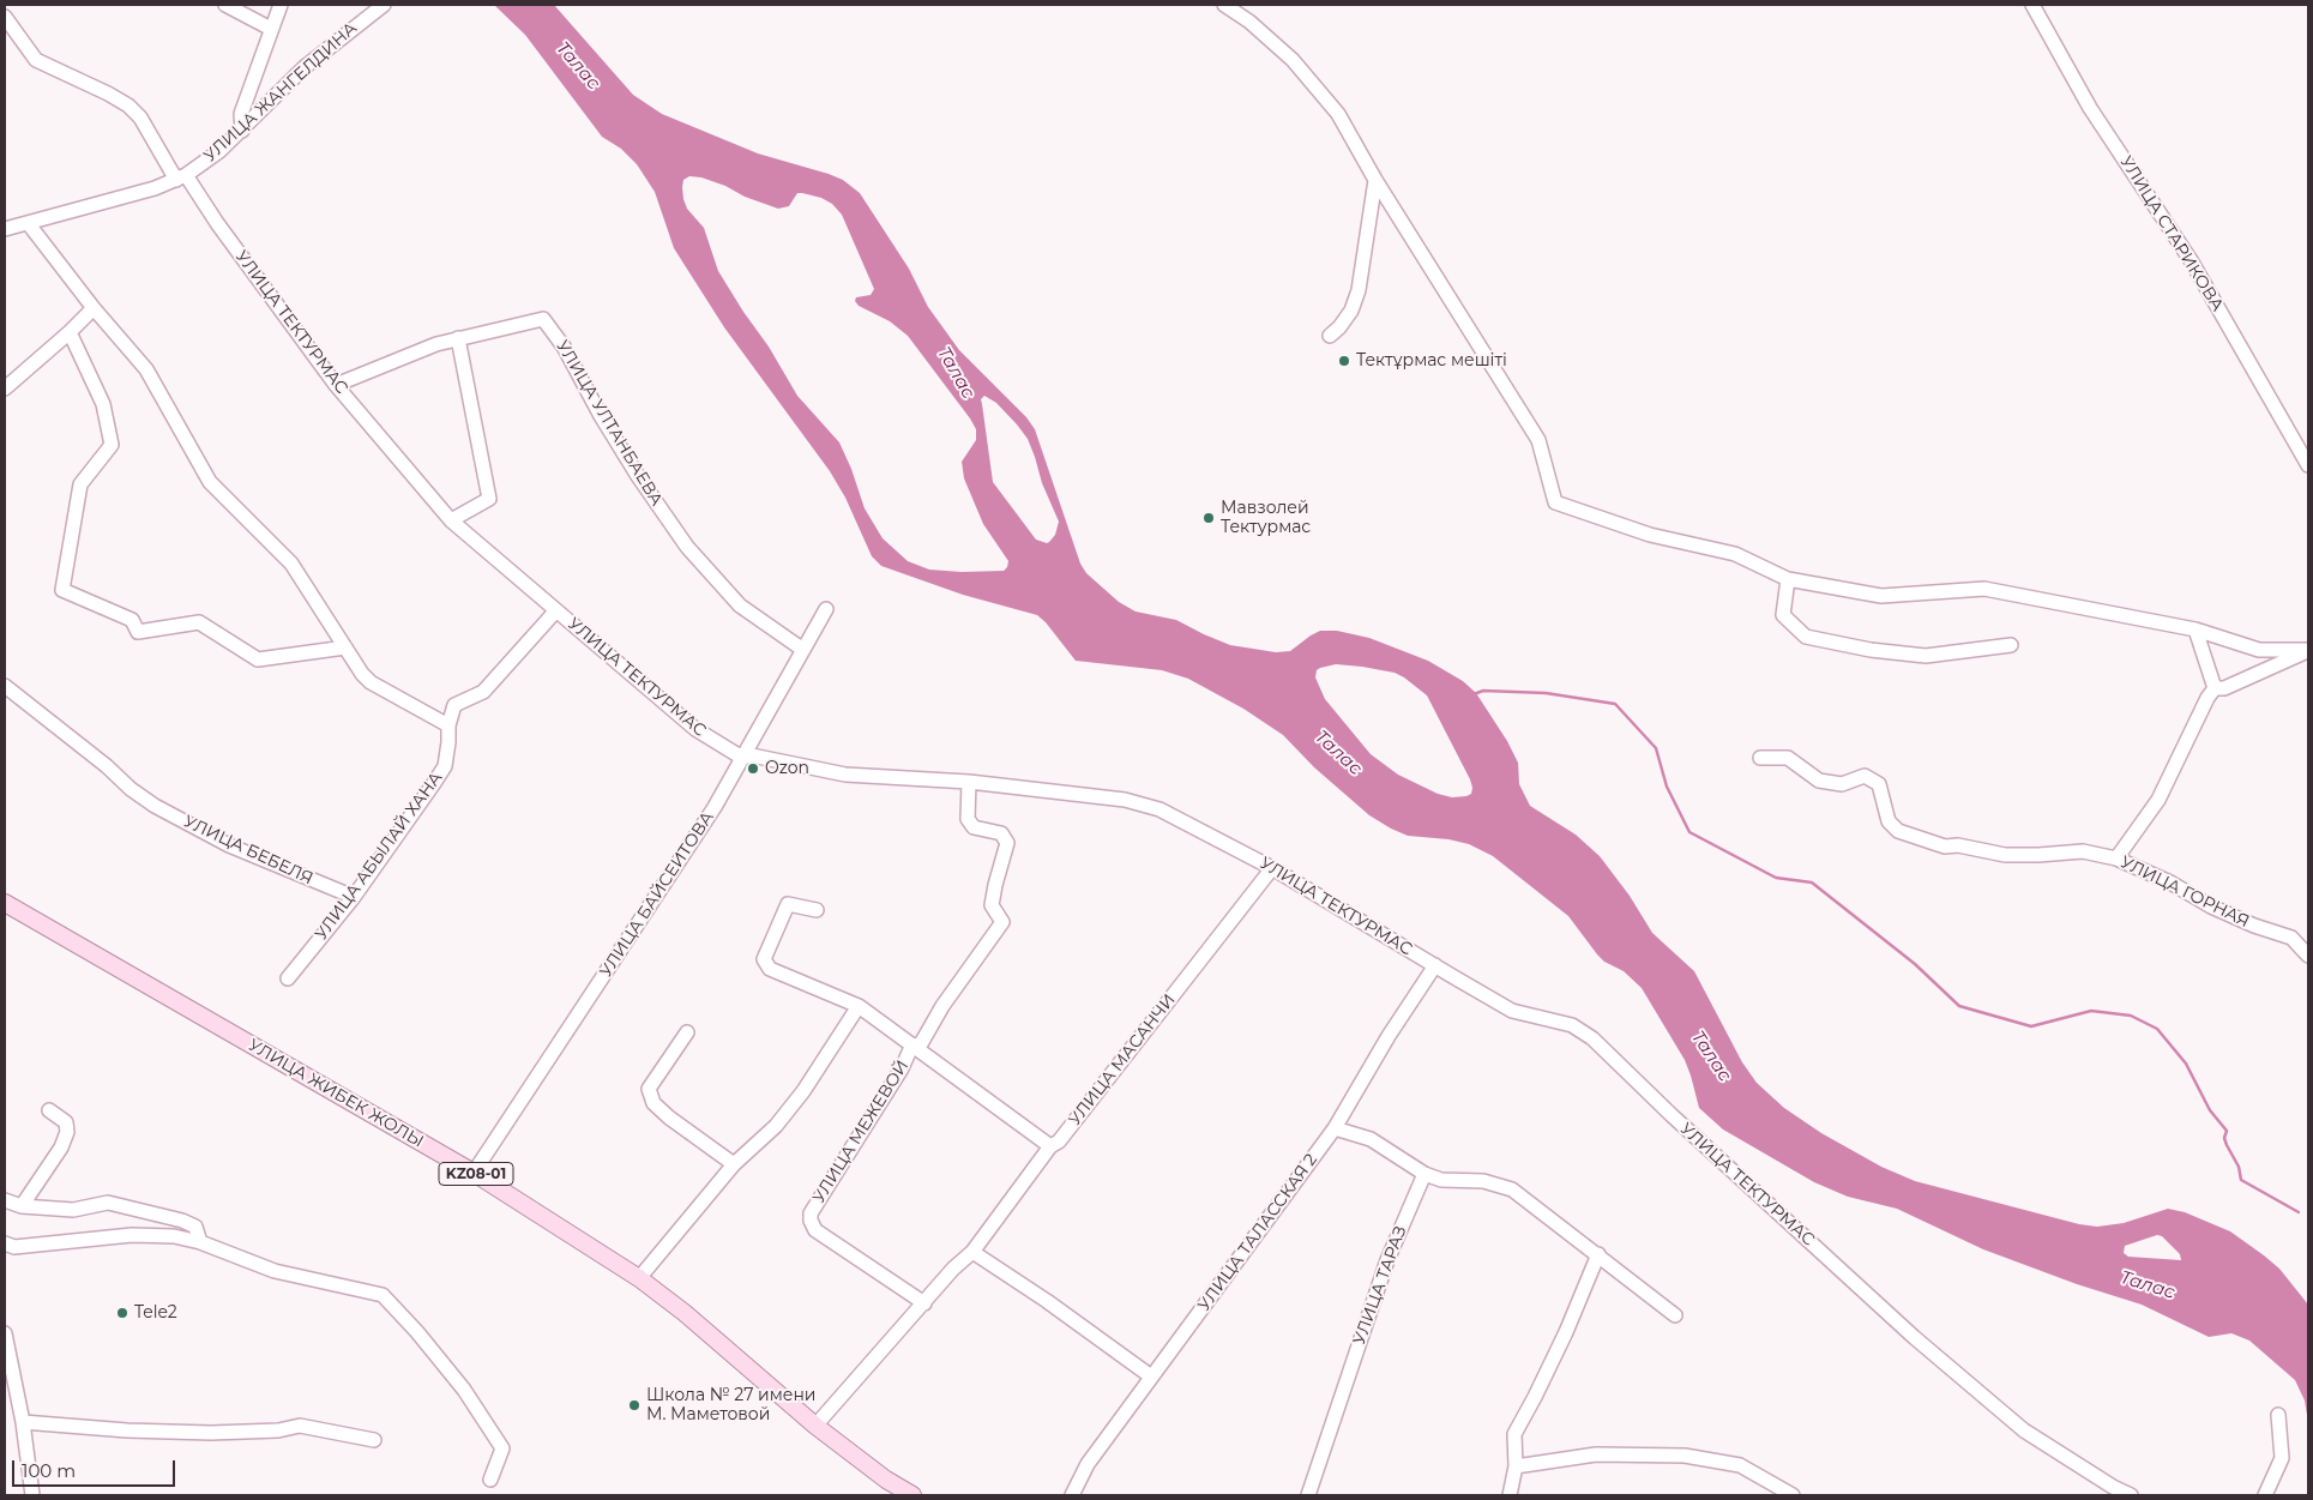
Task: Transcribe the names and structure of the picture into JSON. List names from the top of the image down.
{
  "streets": {
    "main road": ["УЛИЦА ЖИБЕК ЖОЛЫ", "KZ08-01"],
    "street": [
      "УЛИЦА ЖАНГЕЛДИНА",
      "УЛИЦА СТАРИКОВА",
      "УЛИЦА ТЕКТУРМАС",
      "УЛИЦА УЛТАНБАЕВА",
      "УЛИЦА БЕБЕЛЯ",
      "УЛИЦА АБЫЛАЙ ХАНА",
      "УЛИЦА ГОРНАЯ",
      "УЛИЦА БАЙСЕИТОВА",
      "УЛИЦА МАСАНЧИ",
      "УЛИЦА МЕЖЕВОЙ",
      "УЛИЦА ТАЛАССКАЯ 2",
      "УЛИЦА ТАРАЗ"
    ]
  },
  "crossings": [
    ["УЛИЦА ЖАНГЕЛДИНА", "УЛИЦА ТЕКТУРМАС"],
    ["УЛИЦА ТЕКТУРМАС", "УЛИЦА АБЫЛАЙ ХАНА"],
    ["УЛИЦА ТЕКТУРМАС", "УЛИЦА БАЙСЕИТОВА"],
    ["УЛИЦА ТЕКТУРМАС", "УЛИЦА МАСАНЧИ"],
    ["УЛИЦА ТЕКТУРМАС", "УЛИЦА ТАЛАССКАЯ 2"],
    ["УЛИЦА УЛТАНБАЕВА", "УЛИЦА БАЙСЕИТОВА"],
    ["УЛИЦА БЕБЕЛЯ", "УЛИЦА АБЫЛАЙ ХАНА"],
    ["УЛИЦА БАЙСЕИТОВА", "УЛИЦА ЖИБЕК ЖОЛЫ"],
    ["УЛИЦА МАСАНЧИ", "УЛИЦА ЖИБЕК ЖОЛЫ"],
    ["УЛИЦА МАСАНЧИ", "УЛИЦА МЕЖЕВОЙ"]
  ],
  "water": ["Талас"],
  "places": [
    "Тектұрмас мешіті",
    "Мавзолей Тектурмас",
    "Ozon",
    "Tele2",
    "Школа № 27 имени М. Маметовой"
  ],
  "scale_bar": "100 m"
}
